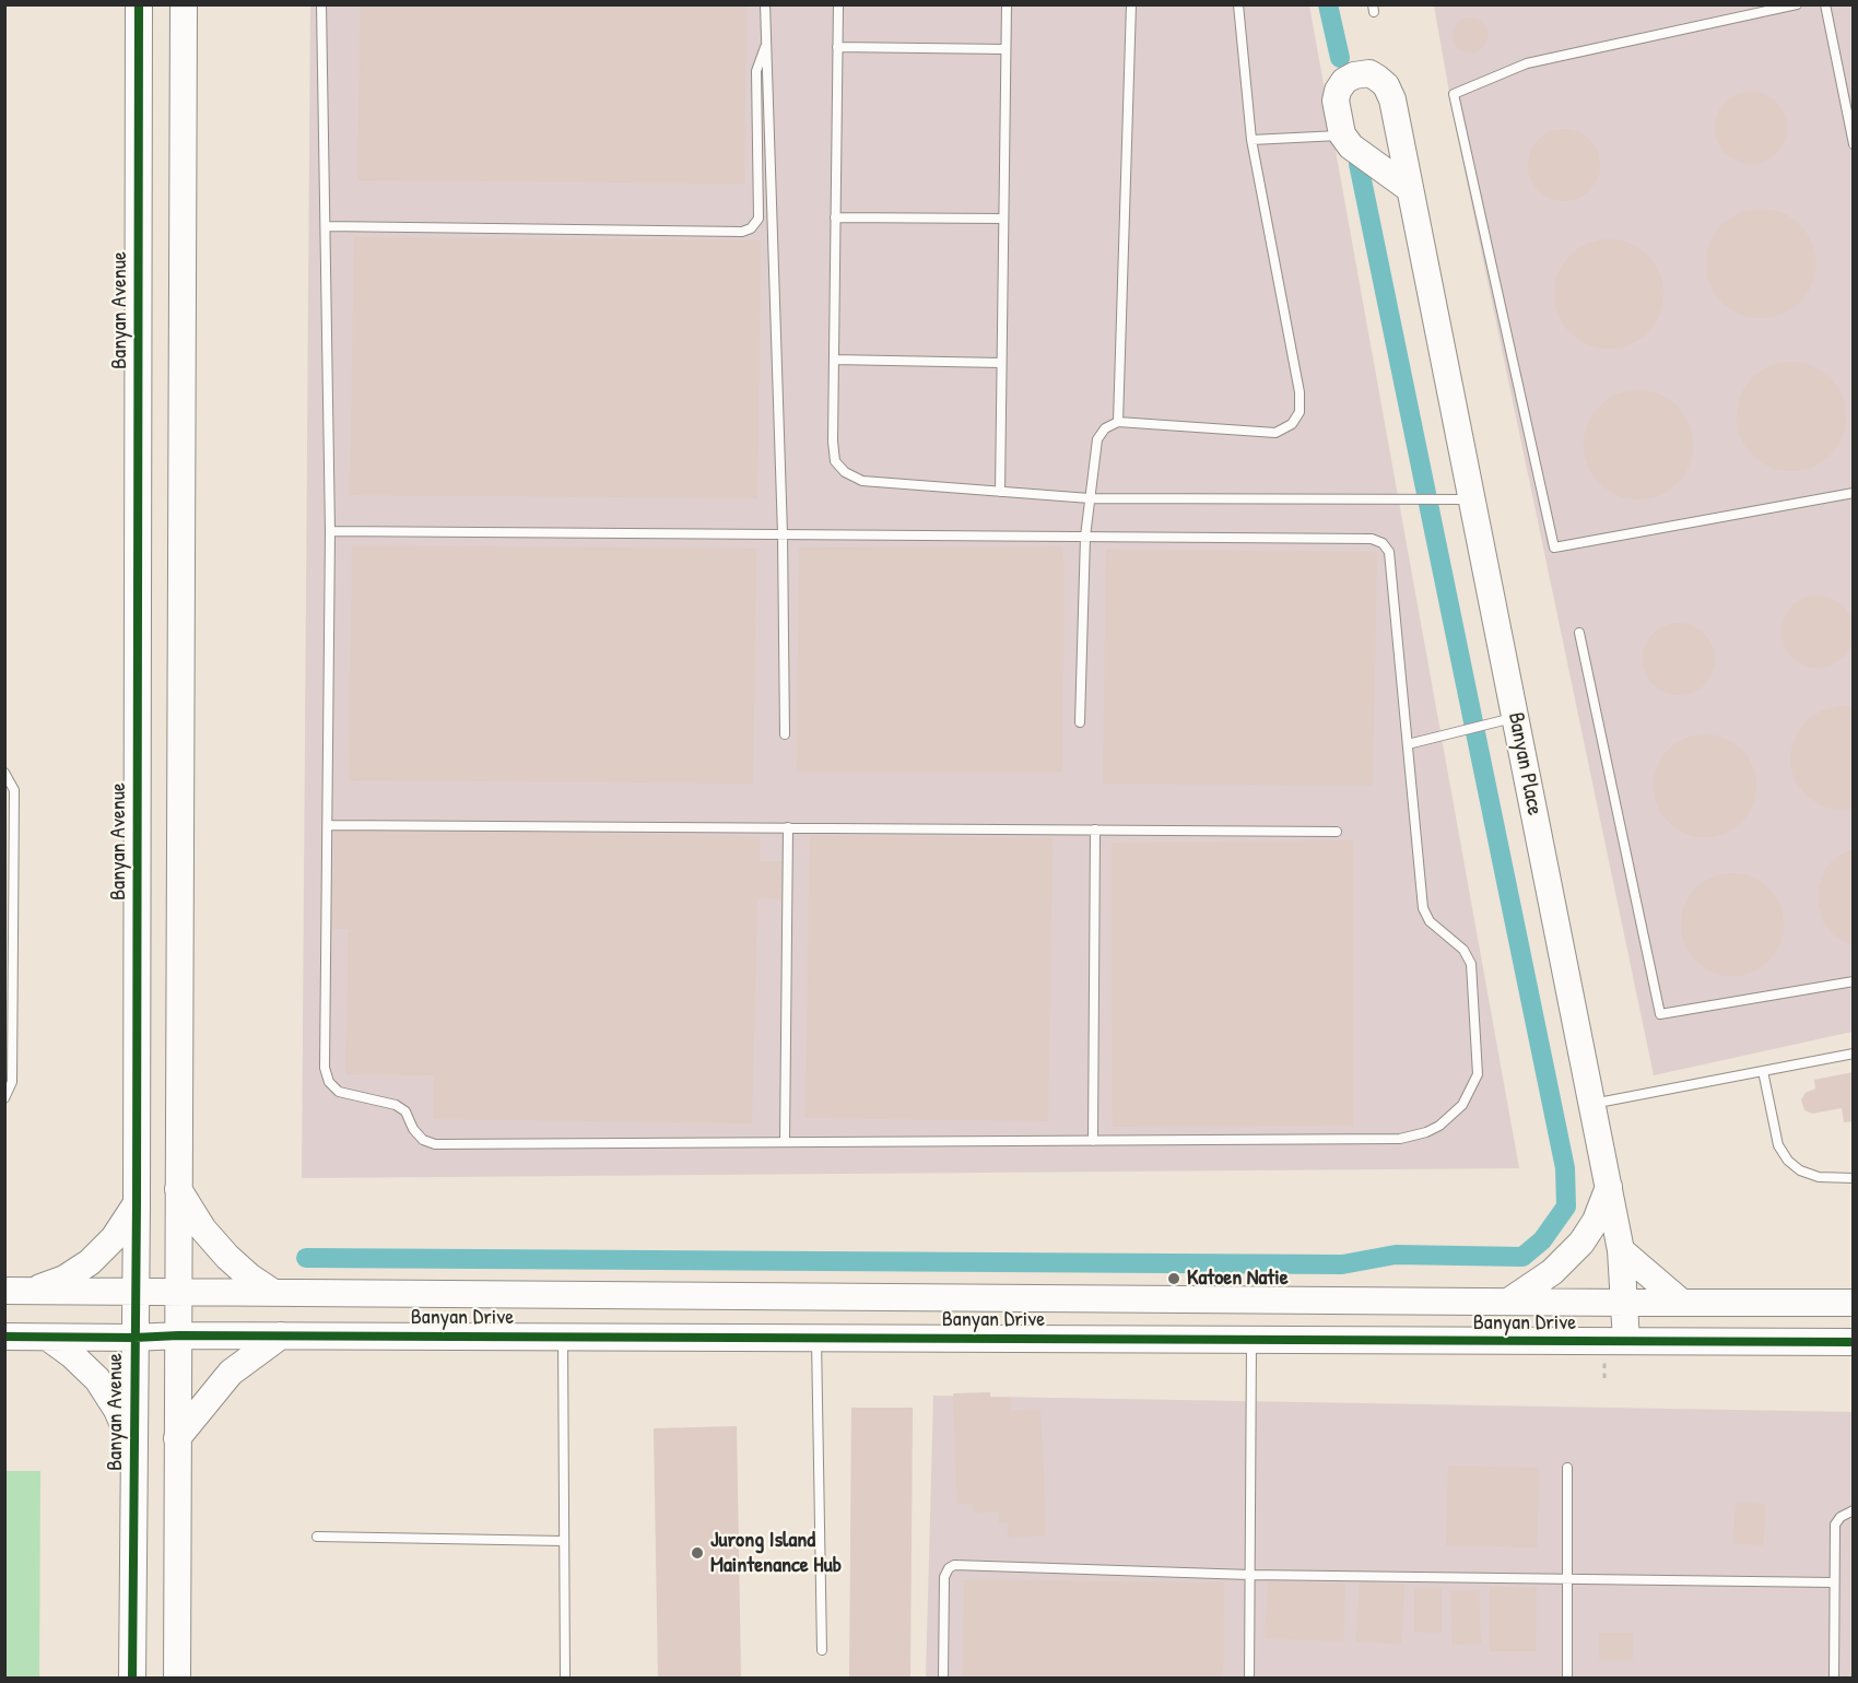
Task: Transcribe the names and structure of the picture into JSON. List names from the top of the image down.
{
  "streets": {
    "street": ["Banyan Avenue", "Banyan Place", "Banyan Drive"]
  },
  "crossings": [
    ["Banyan Avenue", "Banyan Drive"],
    ["Banyan Place", "Banyan Drive"]
  ],
  "places": ["Katoen Natie", "Jurong Island Maintenance Hub"]
}
